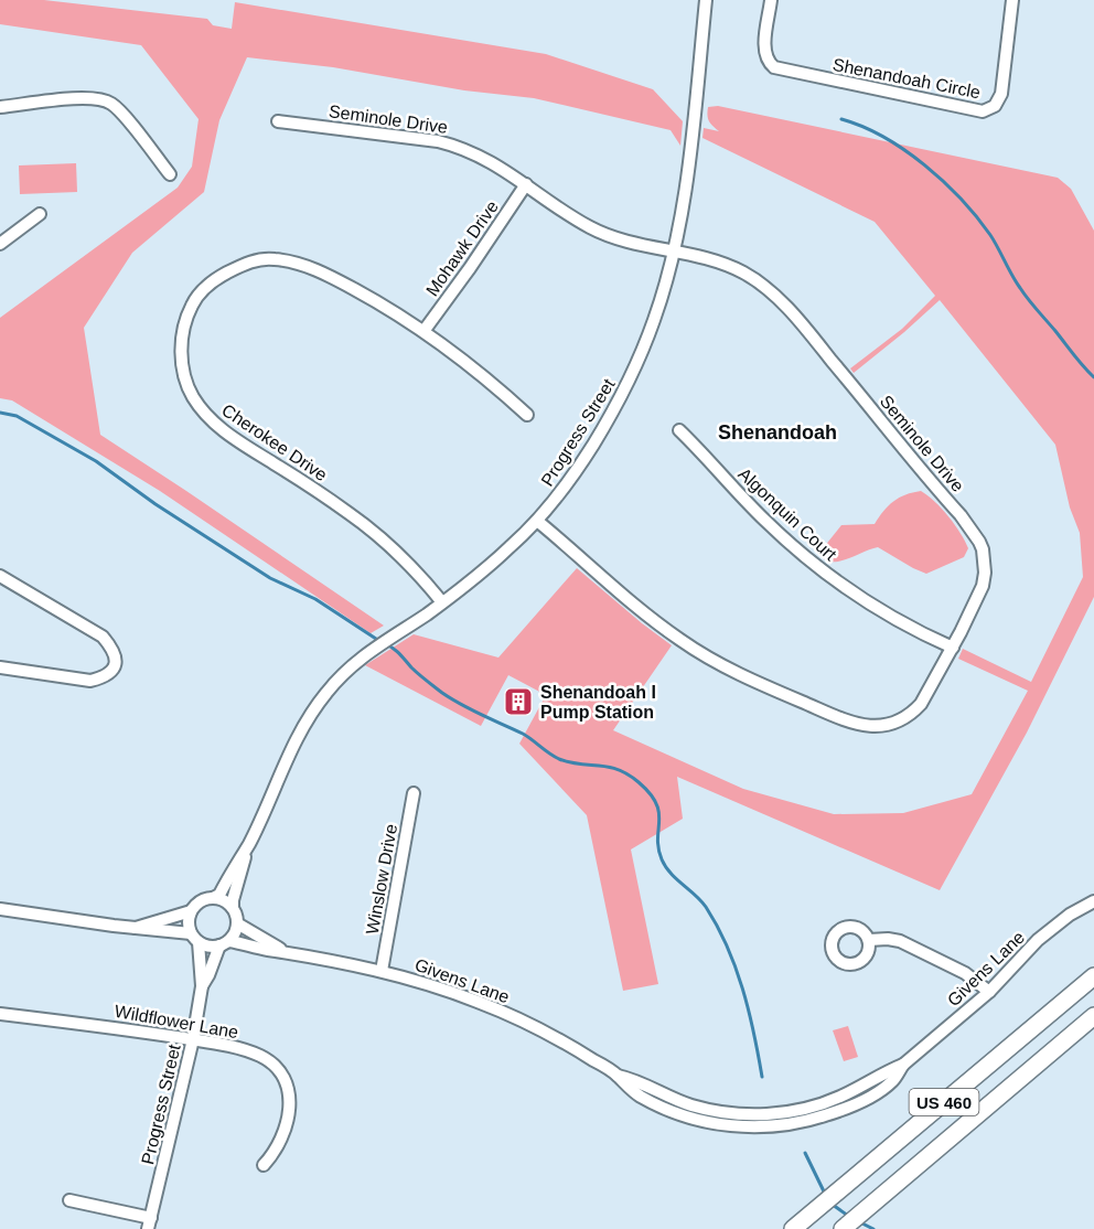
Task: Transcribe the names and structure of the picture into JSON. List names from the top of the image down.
{
  "streets": {
    "highway": ["US 460"],
    "street": [
      "Shenandoah Circle",
      "Seminole Drive",
      "Mohawk Drive",
      "Progress Street",
      "Cherokee Drive",
      "Algonquin Court",
      "Winslow Drive",
      "Givens Lane",
      "Wildflower Lane"
    ]
  },
  "crossings": [
    ["Seminole Drive", "Mohawk Drive"],
    ["Seminole Drive", "Progress Street"],
    ["Seminole Drive", "Algonquin Court"],
    ["Mohawk Drive", "Cherokee Drive"],
    ["Progress Street", "Cherokee Drive"],
    ["Progress Street", "Givens Lane"],
    ["Progress Street", "Wildflower Lane"],
    ["Winslow Drive", "Givens Lane"]
  ],
  "districts": ["Shenandoah"],
  "places": {
    "building": ["Shenandoah I Pump Station"]
  }
}
